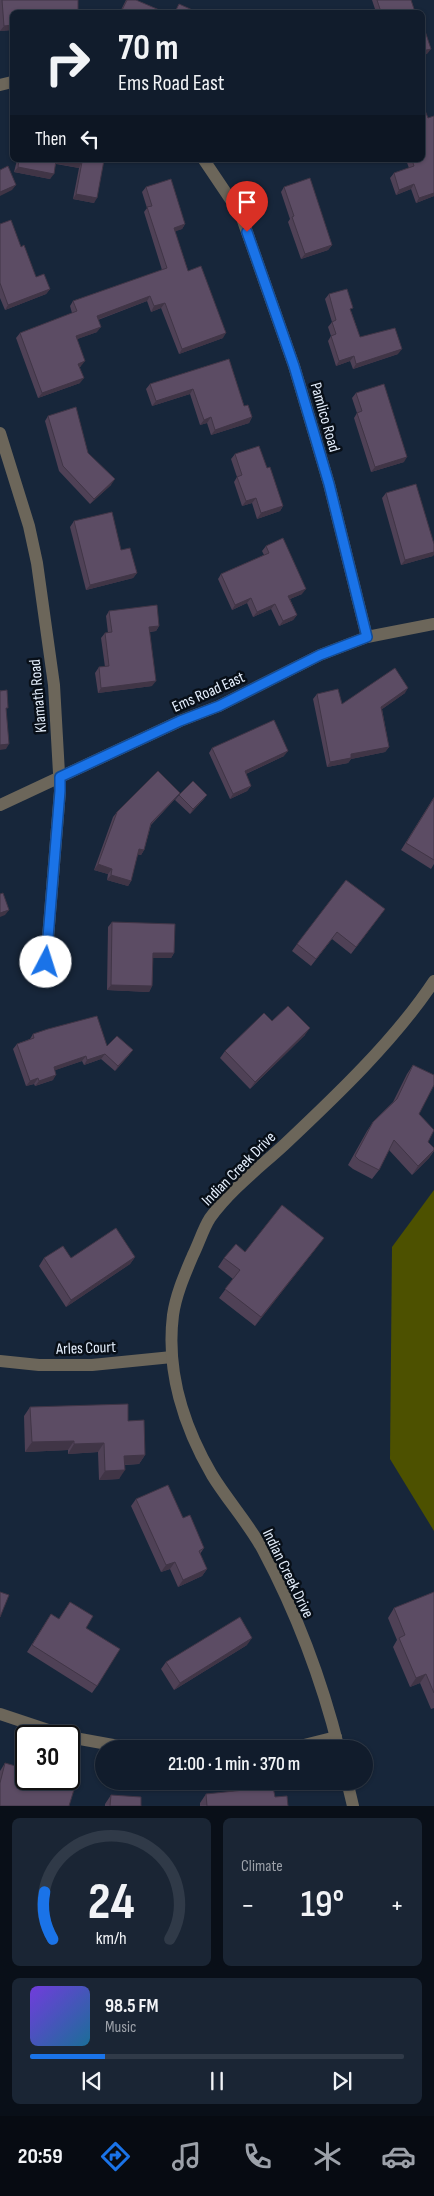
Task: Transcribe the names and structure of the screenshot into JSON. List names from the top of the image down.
{
  "streets": {
    "street": [
      "Pamlico Road",
      "Ems Road East",
      "Klamath Road",
      "Indian Creek Drive",
      "Arles Court"
    ]
  },
  "crossings": [
    ["Pamlico Road", "Ems Road East"],
    ["Ems Road East", "Klamath Road"],
    ["Indian Creek Drive", "Arles Court"]
  ],
  "page": {
    "turn": ["70 m", "Ems Road East"],
    "then": "Then",
    "limit": "30",
    "trip": "21:00 · 1 min · 370 m",
    "tile": "Climate",
    "heat": ["−", "19°", "+"],
    "song": ["98.5 FM", "Music"],
    "tabs": "20:59",
    "gauge": ["24", "km/h"]
  }
}
